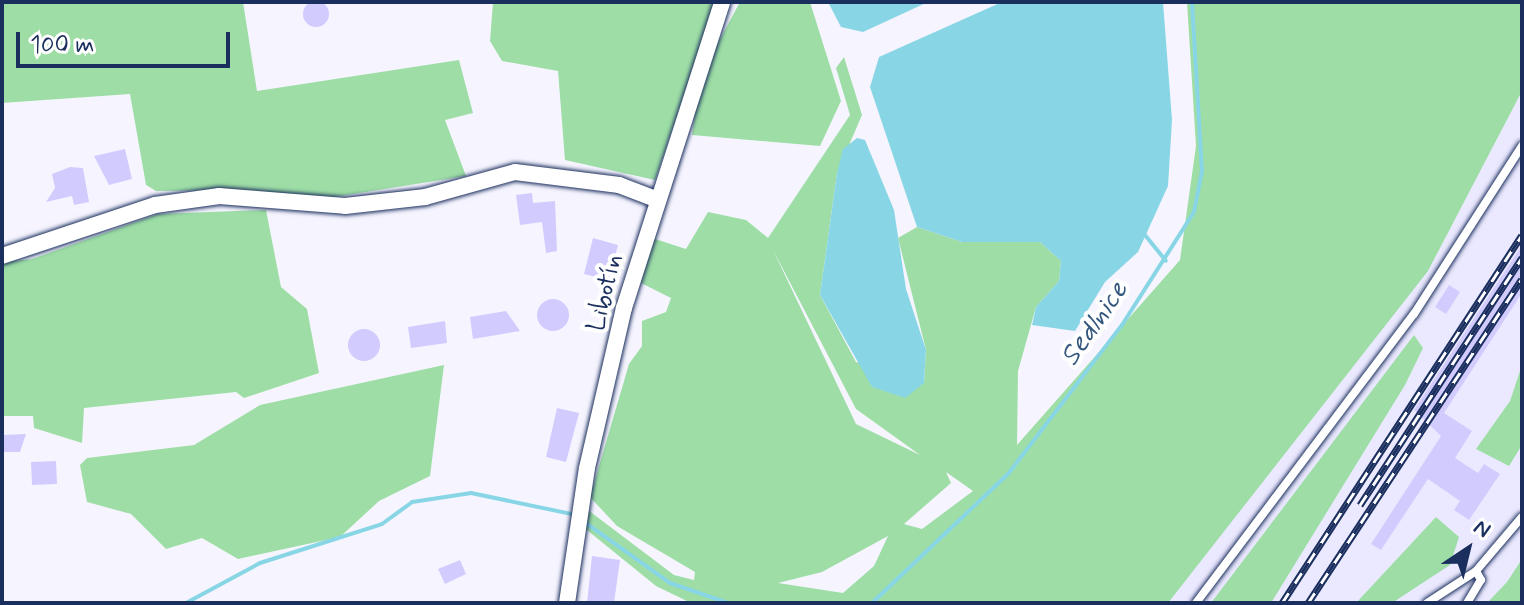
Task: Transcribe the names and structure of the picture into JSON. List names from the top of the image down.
{
  "streets": {
    "street": ["Libotín"]
  },
  "water": ["Sedlnice"],
  "scale_bar": "100 m",
  "north": "top right"
}
